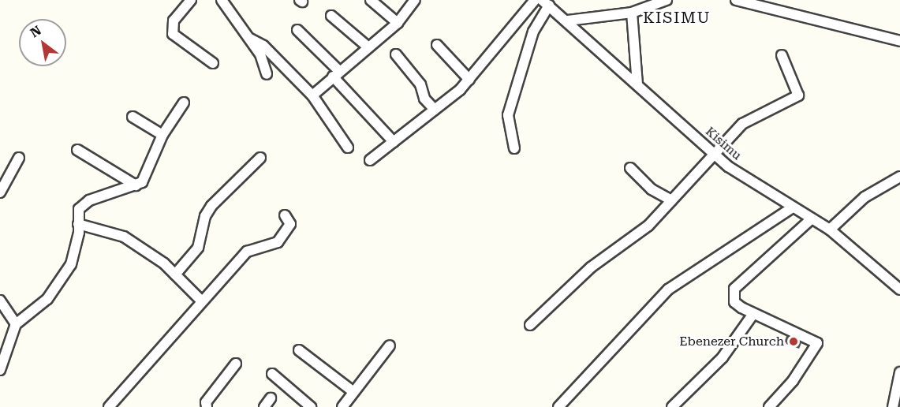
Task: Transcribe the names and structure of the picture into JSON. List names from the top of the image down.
{
  "streets": {
    "street": ["Kisimu"]
  },
  "districts": ["KISIMU"],
  "places": ["Ebenezer Church"],
  "north": "top left"
}
